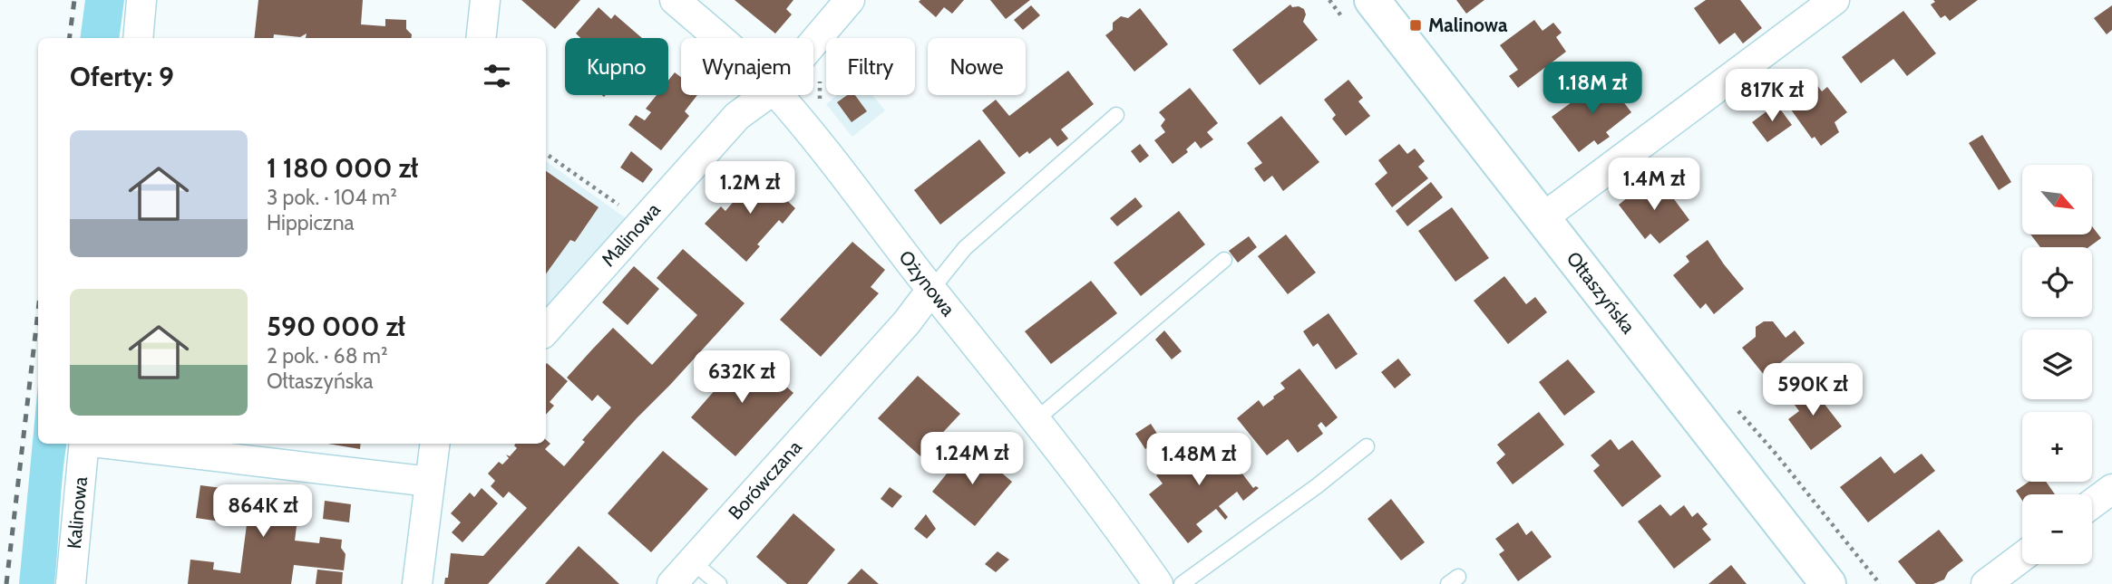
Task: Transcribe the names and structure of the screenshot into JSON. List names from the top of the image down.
{
  "streets": {
    "street": [
      "Malinowa",
      "Ożynowa",
      "Ołtaszyńska",
      "Borówczana",
      "Kalinowa"
    ]
  },
  "crossings": [
    ["Ożynowa", "Borówczana"]
  ],
  "places": {
    "transit": ["Malinowa"]
  },
  "north": "bottom right",
  "page": {
    "chip": [
      "Kupno",
      "Wynajem",
      "Filtry",
      "Nowe"
    ],
    "heading": "Oferty: 9",
    "price": [
      "1.18M zł",
      "817K zł",
      "1.4M zł",
      "1.2M zł",
      "632K zł",
      "590K zł",
      "1.24M zł",
      "1.48M zł",
      "864K zł"
    ],
    "list": [
      {
        "name": "1 180 000 zł",
        "note": "3 pok. · 104 m² · Hippiczna"
      },
      {
        "name": "590 000 zł",
        "note": "2 pok. · 68 m² · Ołtaszyńska"
      }
    ],
    "map_buttons": ["+", "−"]
  }
}
